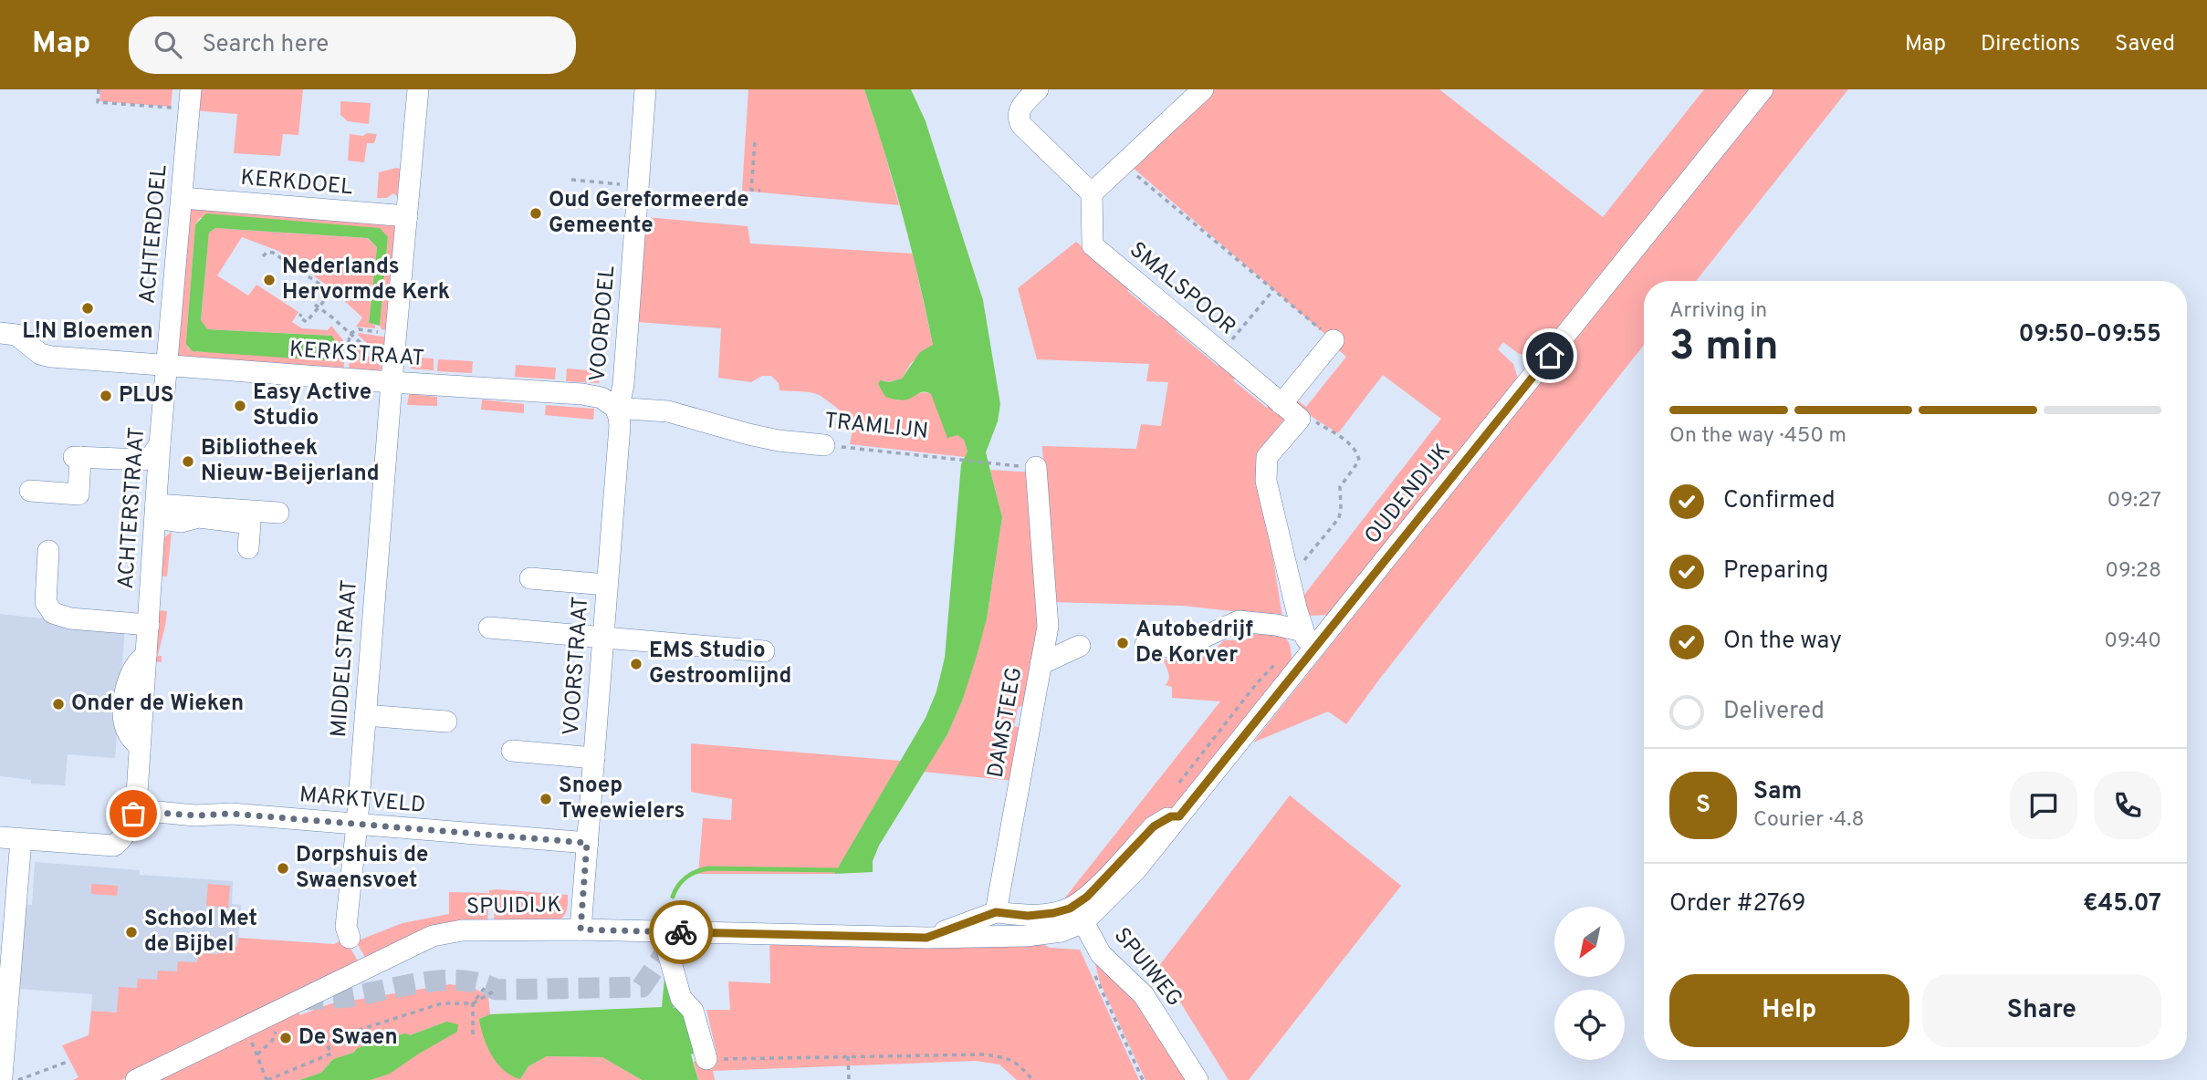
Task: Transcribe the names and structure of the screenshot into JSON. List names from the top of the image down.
{
  "streets": {
    "street": [
      "KERKDOEL",
      "ACHTERDOEL",
      "SMALSPOOR",
      "VOORDOEL",
      "KERKSTRAAT",
      "TRAMLIJN",
      "OUDENDIJK",
      "ACHTERSTRAAT",
      "MIDDELSTRAAT",
      "VOORSTRAAT",
      "DAMSTEEG",
      "MARKTVELD",
      "SPUIDIJK",
      "SPUIWEG"
    ]
  },
  "crossings": [
    ["KERKDOEL", "ACHTERDOEL"],
    ["KERKDOEL", "MIDDELSTRAAT"],
    ["ACHTERDOEL", "KERKSTRAAT"],
    ["ACHTERDOEL", "ACHTERSTRAAT"],
    ["VOORDOEL", "KERKSTRAAT"],
    ["VOORDOEL", "VOORSTRAAT"],
    ["KERKSTRAAT", "TRAMLIJN"],
    ["KERKSTRAAT", "ACHTERSTRAAT"],
    ["KERKSTRAAT", "MIDDELSTRAAT"],
    ["KERKSTRAAT", "VOORSTRAAT"],
    ["TRAMLIJN", "DAMSTEEG"],
    ["OUDENDIJK", "SPUIWEG"],
    ["ACHTERSTRAAT", "MARKTVELD"],
    ["MIDDELSTRAAT", "MARKTVELD"],
    ["VOORSTRAAT", "MARKTVELD"],
    ["VOORSTRAAT", "SPUIDIJK"],
    ["SPUIDIJK", "SPUIWEG"]
  ],
  "places": [
    "Oud Gereformeerde Gemeente",
    "Nederlands Hervormde Kerk",
    "L!N Bloemen",
    "PLUS",
    "Easy Active Studio",
    "Bibliotheek Nieuw-Beijerland",
    "Autobedrijf De Korver",
    "EMS Studio Gestroomlijnd",
    "Onder de Wieken",
    "Snoep Tweewielers",
    "Dorpshuis de Swaensvoet",
    "School Met de Bijbel",
    "De Swaen"
  ],
  "north": "bottom left",
  "page": {
    "header": "Map",
    "search": "Search here",
    "nav": ["Map", "Directions", "Saved"],
    "heading": ["3 min", "Arriving in", "09:50–09:55"],
    "panel": [
      "Sam",
      "Courier · 4.8",
      "Order #2769",
      "€45.07"
    ],
    "bar": "On the way · 450 m",
    "list": [
      ["Confirmed", "09:27"],
      ["Preparing", "09:28"],
      ["On the way", "09:40"],
      "Delivered"
    ],
    "round": "S",
    "buttons": ["Help", "Share"]
  }
}
